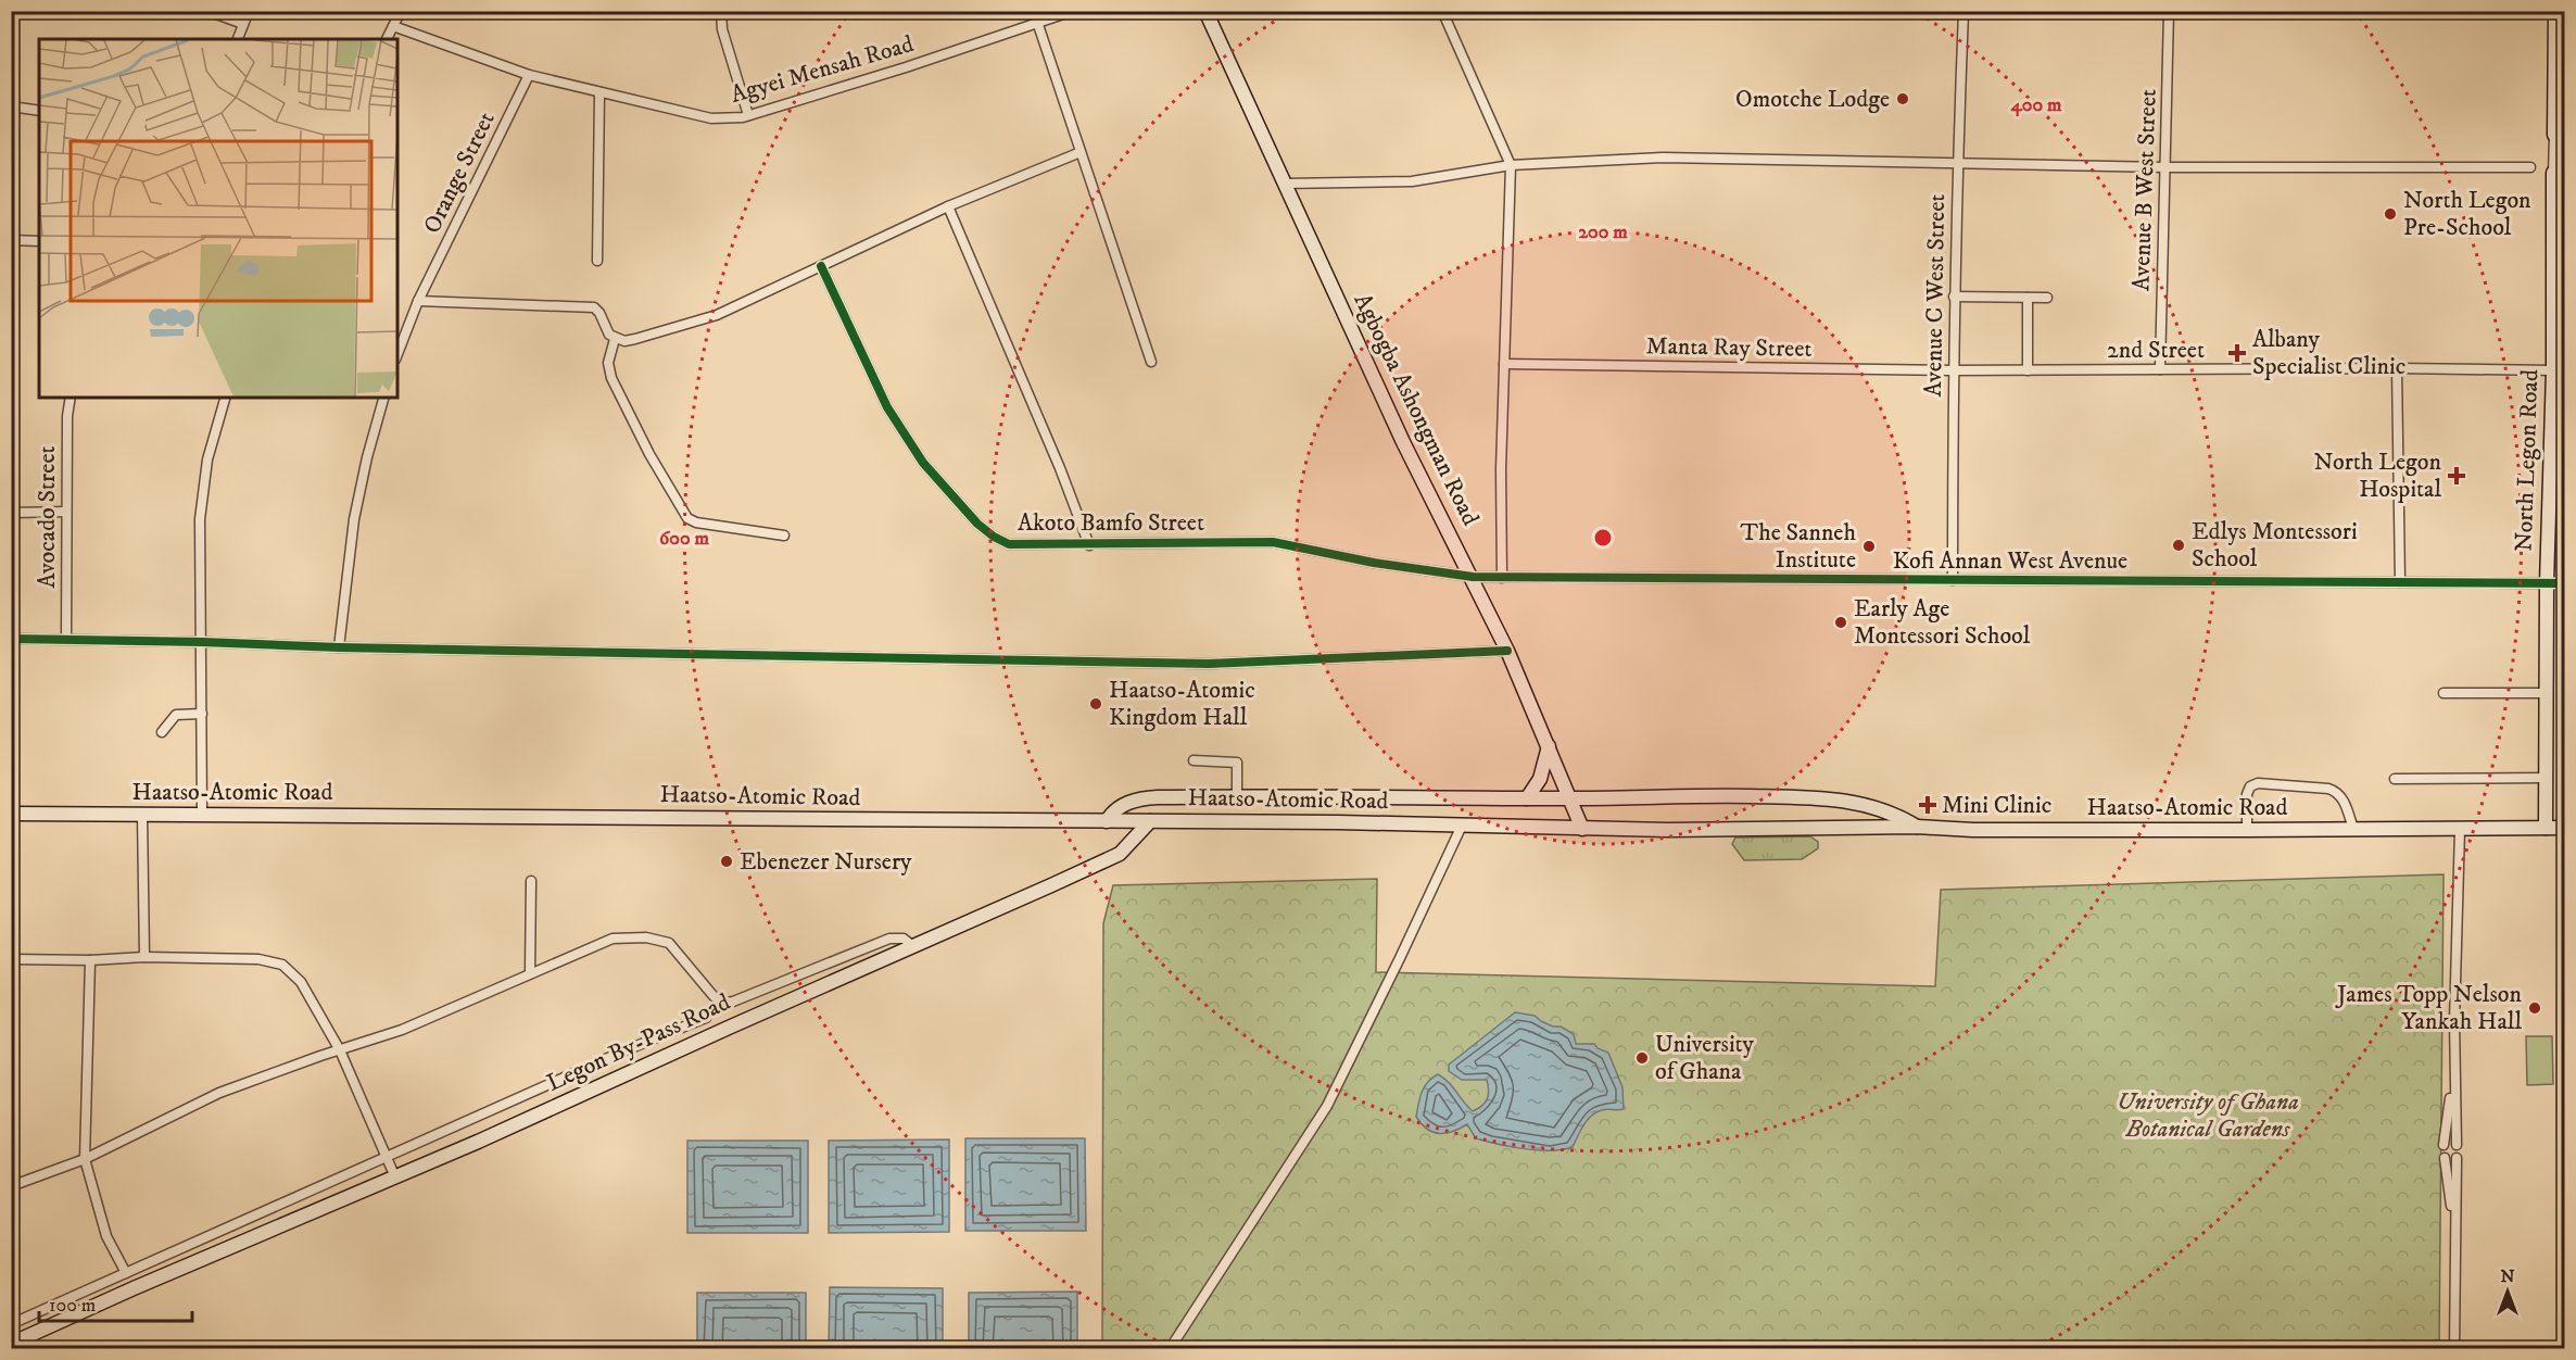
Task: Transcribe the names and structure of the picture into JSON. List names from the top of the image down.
{
  "streets": {
    "street": [
      "Agyei Mensah Road",
      "Orange Street",
      "Avenue B West Street",
      "Avenue C West Street",
      "Manta Ray Street",
      "2nd Street",
      "Agbogba Ashongman Road",
      "North Legon Road",
      "Avocado Street",
      "Akoto Bamfo Street",
      "Kofi Annan West Avenue",
      "Haatso-Atomic Road",
      "Legon By-Pass Road"
    ]
  },
  "crossings": [
    ["Agyei Mensah Road", "Orange Street"],
    ["Avenue B West Street", "2nd Street"],
    ["Avenue C West Street", "Manta Ray Street"],
    ["Avenue C West Street", "2nd Street"],
    ["Avenue C West Street", "Kofi Annan West Avenue"],
    ["Manta Ray Street", "2nd Street"],
    ["2nd Street", "North Legon Road"],
    ["Agbogba Ashongman Road", "Akoto Bamfo Street"],
    ["Agbogba Ashongman Road", "Kofi Annan West Avenue"],
    ["Agbogba Ashongman Road", "Haatso-Atomic Road"],
    ["North Legon Road", "Kofi Annan West Avenue"],
    ["North Legon Road", "Haatso-Atomic Road"],
    ["Akoto Bamfo Street", "Kofi Annan West Avenue"],
    ["Haatso-Atomic Road", "Legon By-Pass Road"]
  ],
  "parks": ["University of Ghana Botanical Gardens"],
  "places": {
    "other": [
      "Omotche Lodge",
      "North Legon Pre-School",
      "Edlys Montessori School",
      "The Sanneh Institute",
      "Early Age Montessori School",
      "Haatso-Atomic Kingdom Hall",
      "Ebenezer Nursery",
      "James Topp Nelson Yankah Hall",
      "University of Ghana"
    ],
    "health": ["Albany Specialist Clinic", "North Legon Hospital", "Mini Clinic"]
  },
  "scale_bar": "100 m",
  "north": "top",
  "rings": ["400 m", "200 m", "600 m"]
}
